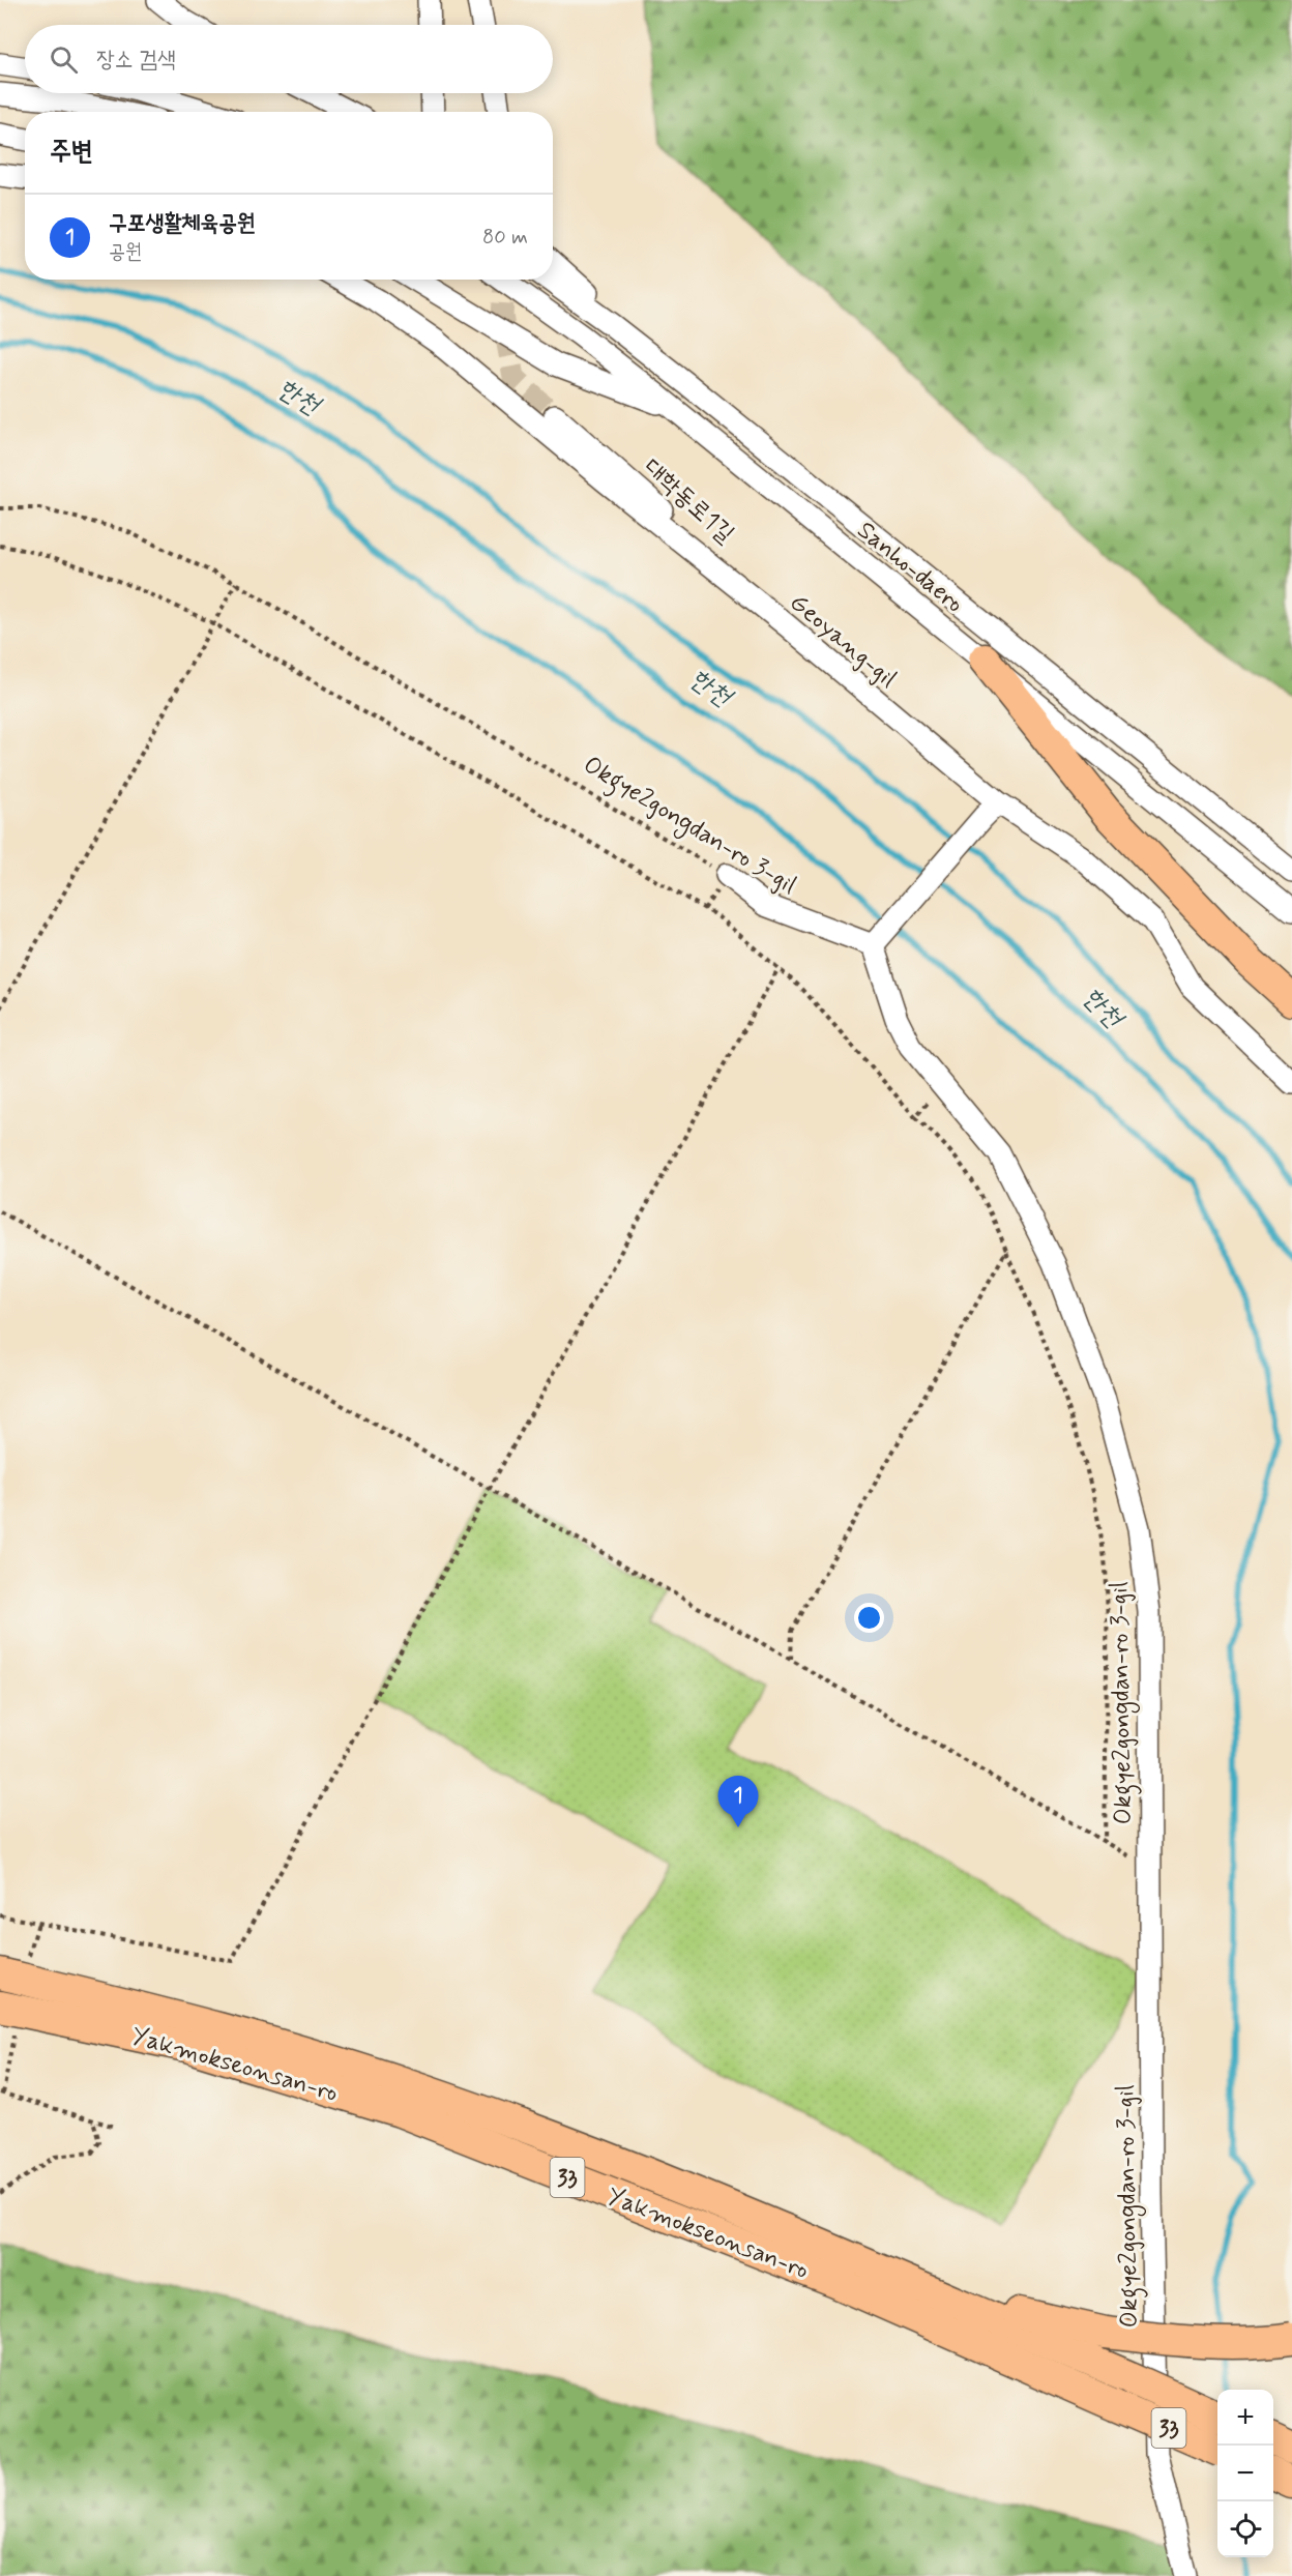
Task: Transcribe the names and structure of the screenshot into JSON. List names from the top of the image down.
{
  "streets": {
    "highway": ["Yakmokseonsan-ro", "33"],
    "street": [
      "대학동로1길",
      "Sanho-daero",
      "Geoyang-gil",
      "Okgye2gongdan-ro 3-gil"
    ]
  },
  "crossings": [
    ["대학동로1길", "Geoyang-gil"]
  ],
  "water": ["한천"],
  "page": {
    "search": "장소 검색",
    "heading": "주변",
    "list": [
      {
        "mark": "1",
        "name": "구포생활체육공원",
        "note": "공원",
        "value": "80 m"
      }
    ],
    "pins": "1",
    "map_buttons": ["+", "−"]
  }
}
